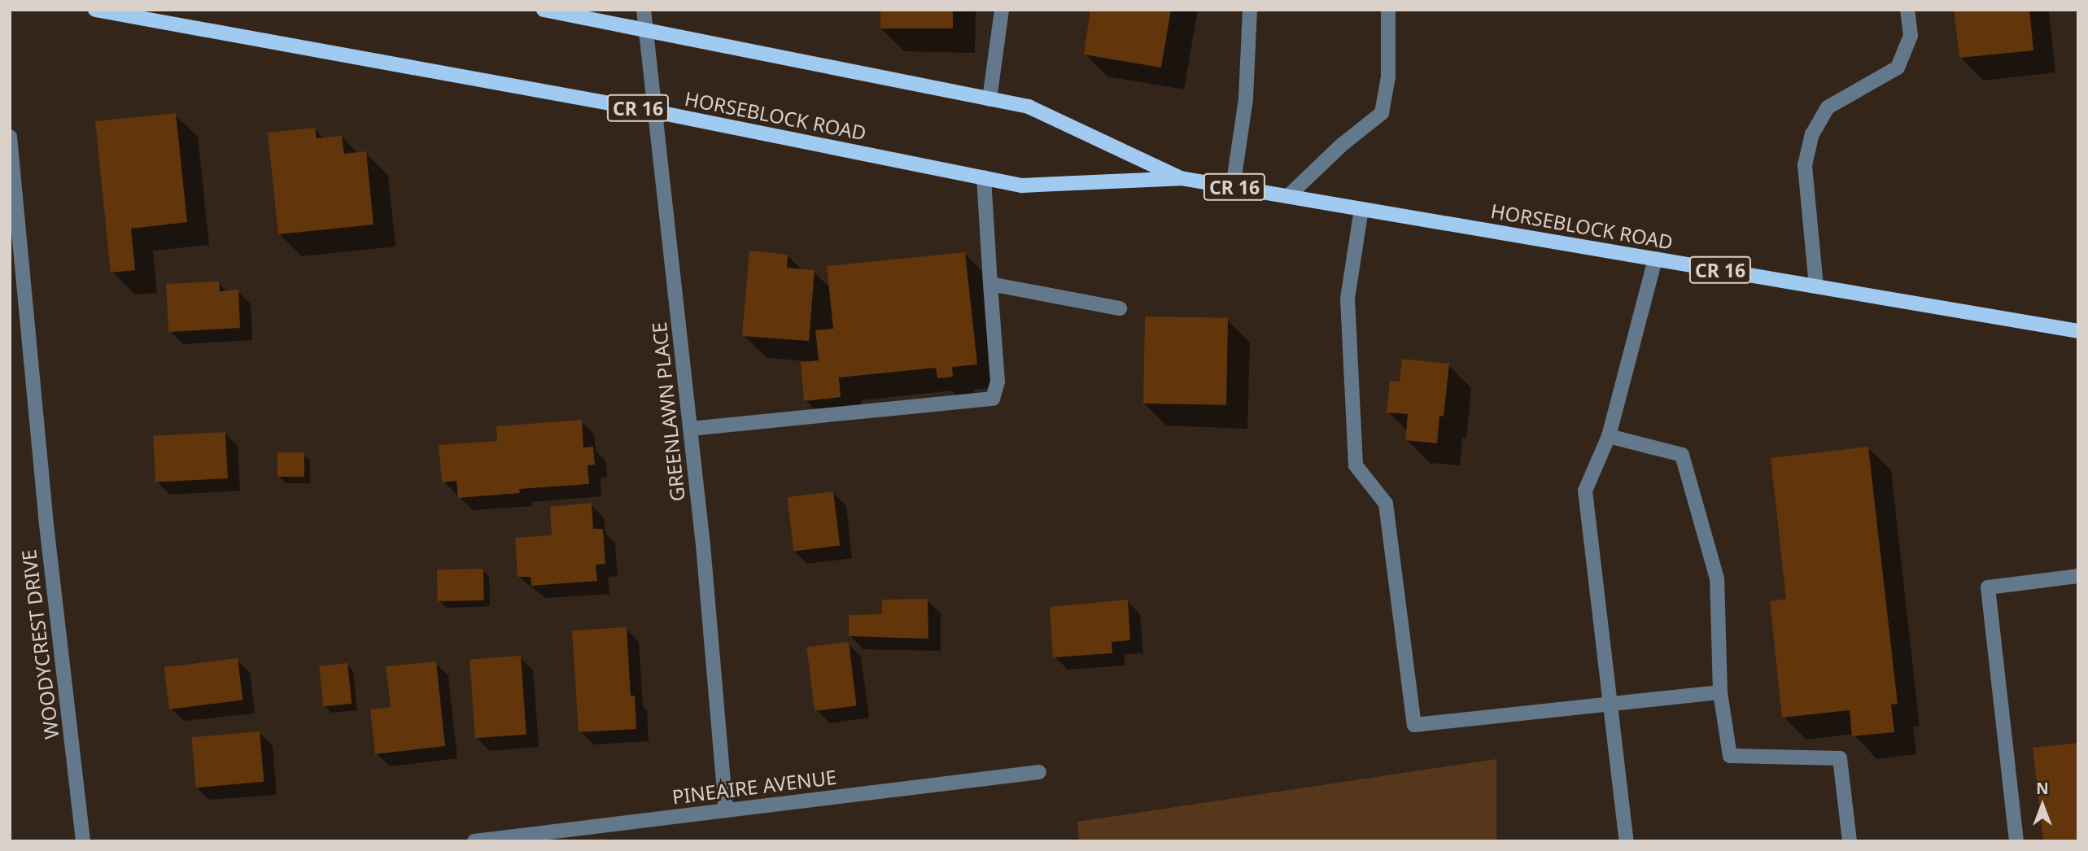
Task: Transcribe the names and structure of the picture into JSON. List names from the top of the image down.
{
  "streets": {
    "main road": ["CR 16", "HORSEBLOCK ROAD"],
    "street": ["GREENLAWN PLACE", "WOODYCREST DRIVE", "PINEAIRE AVENUE"]
  },
  "crossings": [
    ["HORSEBLOCK ROAD", "GREENLAWN PLACE"],
    ["GREENLAWN PLACE", "PINEAIRE AVENUE"]
  ],
  "north": "top"
}
